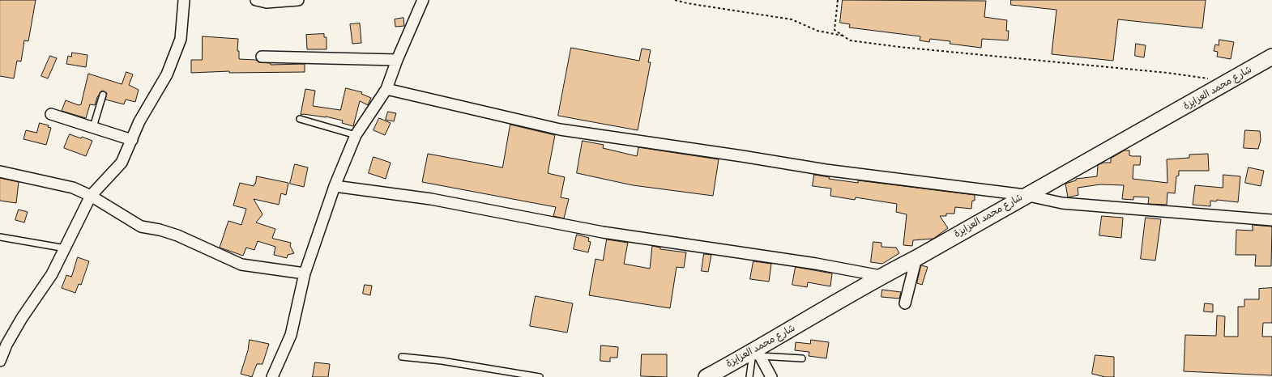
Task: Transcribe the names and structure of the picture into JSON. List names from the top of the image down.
{
  "streets": {
    "main road": ["شارع محمد العزايزة"]
  }
}
